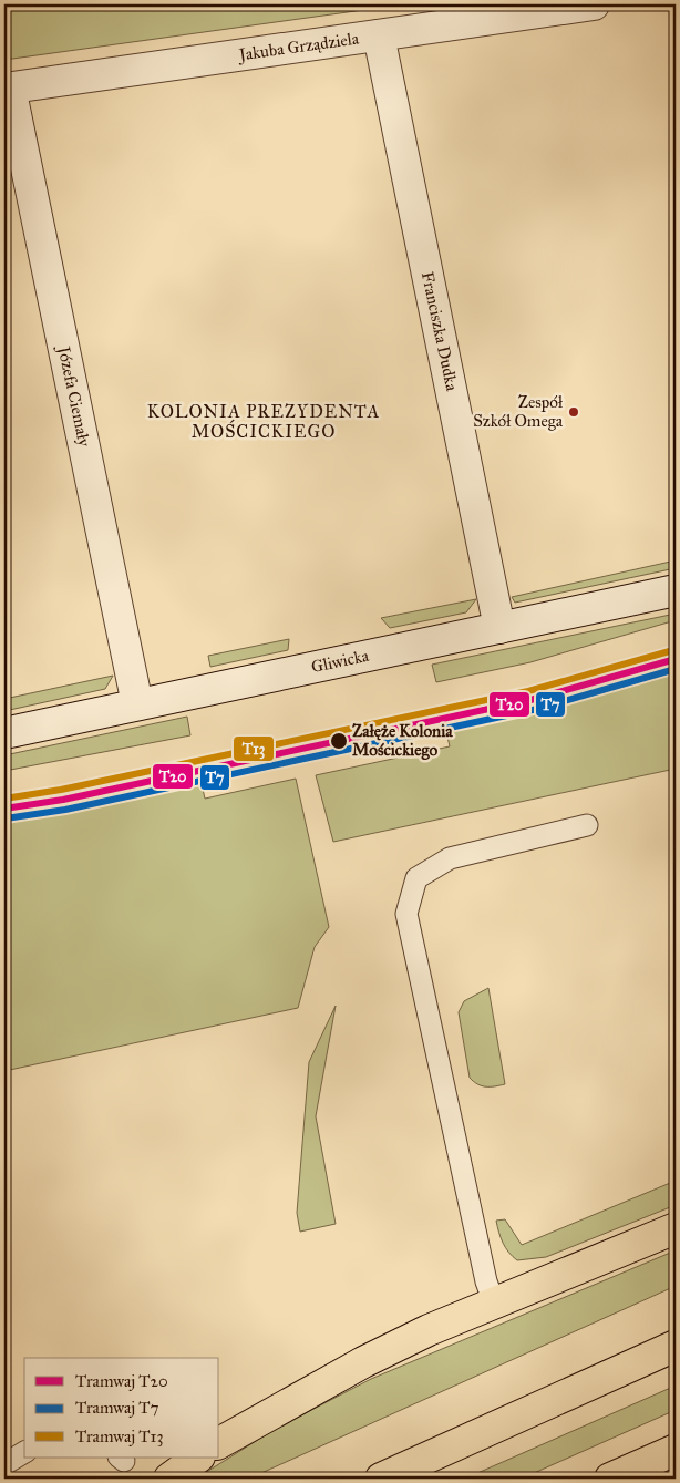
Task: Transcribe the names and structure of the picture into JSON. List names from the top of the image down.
{
  "streets": {
    "street": [
      "Jakuba Grządziela",
      "Franciszka Dudka",
      "Józefa Ciemały",
      "Gliwicka"
    ]
  },
  "crossings": [
    ["Jakuba Grządziela", "Franciszka Dudka"],
    ["Jakuba Grządziela", "Józefa Ciemały"],
    ["Franciszka Dudka", "Gliwicka"],
    ["Józefa Ciemały", "Gliwicka"]
  ],
  "districts": ["KOLONIA PREZYDENTA MOŚCICKIEGO"],
  "places": ["Zespół Szkół Omega", "Załęże Kolonia Mościckiego"],
  "lines": ["tram line T13", "tram line T20", "tram line T7"],
  "legend": ["Tramwaj T20", "Tramwaj T7", "Tramwaj T13"]
}
